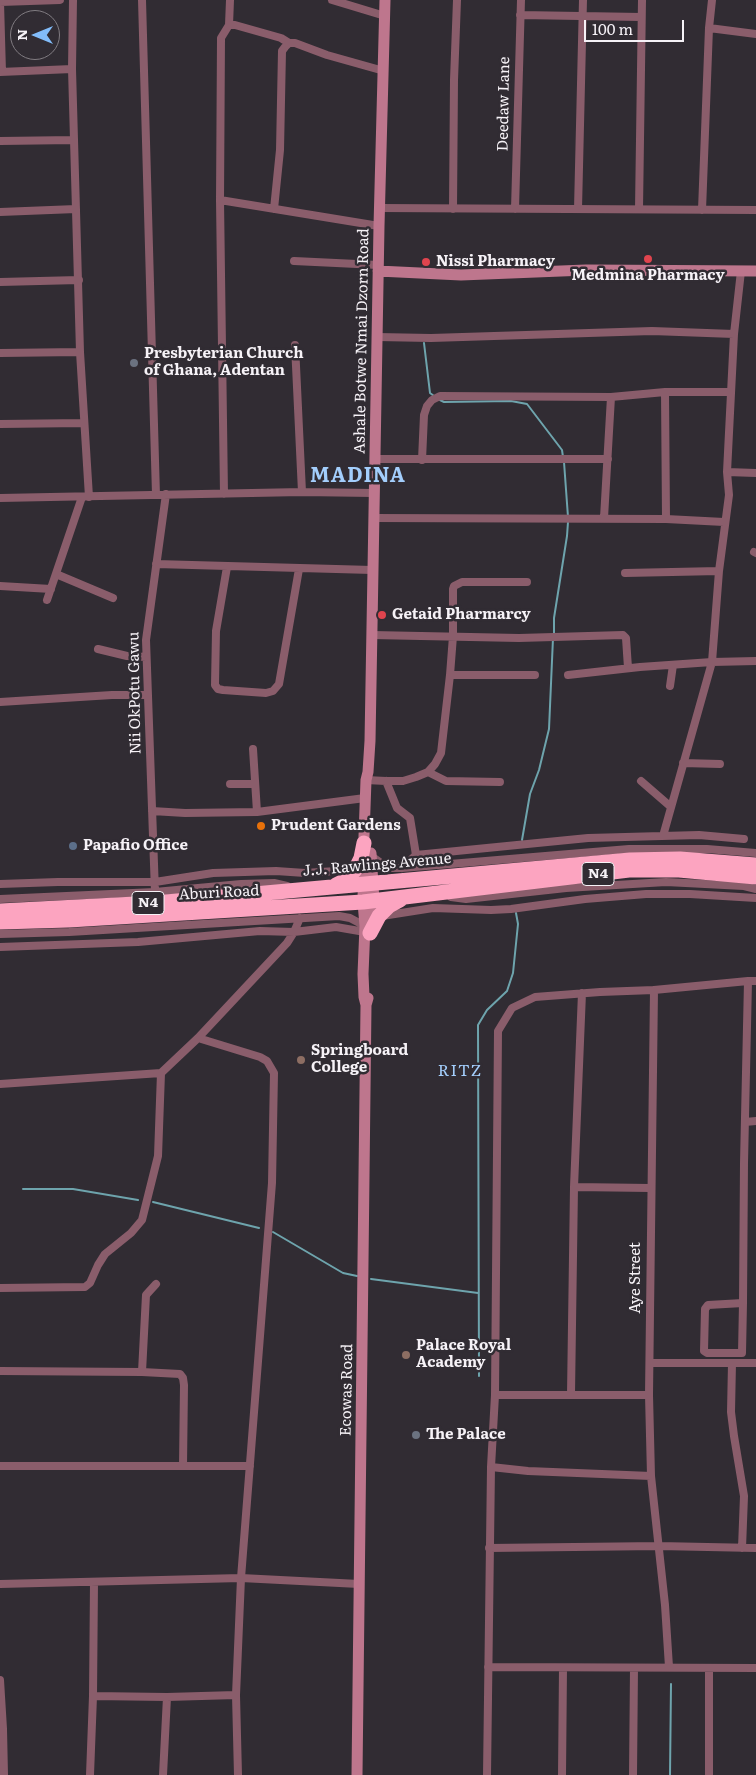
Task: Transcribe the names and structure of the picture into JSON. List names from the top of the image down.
{
  "streets": {
    "highway": ["J.J. Rawlings Avenue", "N4", "Aburi Road"],
    "street": [
      "Deedaw Lane",
      "Ashale Botwe Nmai Dzorn Road",
      "Nii OkPotu Gawu",
      "Aye Street",
      "Ecowas Road"
    ]
  },
  "crossings": [
    ["J.J. Rawlings Avenue", "Aburi Road"],
    ["J.J. Rawlings Avenue", "Ecowas Road"],
    ["N4", "Aburi Road"],
    ["Aburi Road", "Ecowas Road"]
  ],
  "districts": ["MADINA", "RITZ"],
  "places": [
    "Medmina Pharmacy",
    "Nissi Pharmacy",
    "Presbyterian Church of Ghana, Adentan",
    "Getaid Pharmarcy",
    "Prudent Gardens",
    "Papafio Office",
    "Springboard College",
    "Palace Royal Academy",
    "The Palace"
  ],
  "scale_bar": "100 m",
  "north": "left"
}
